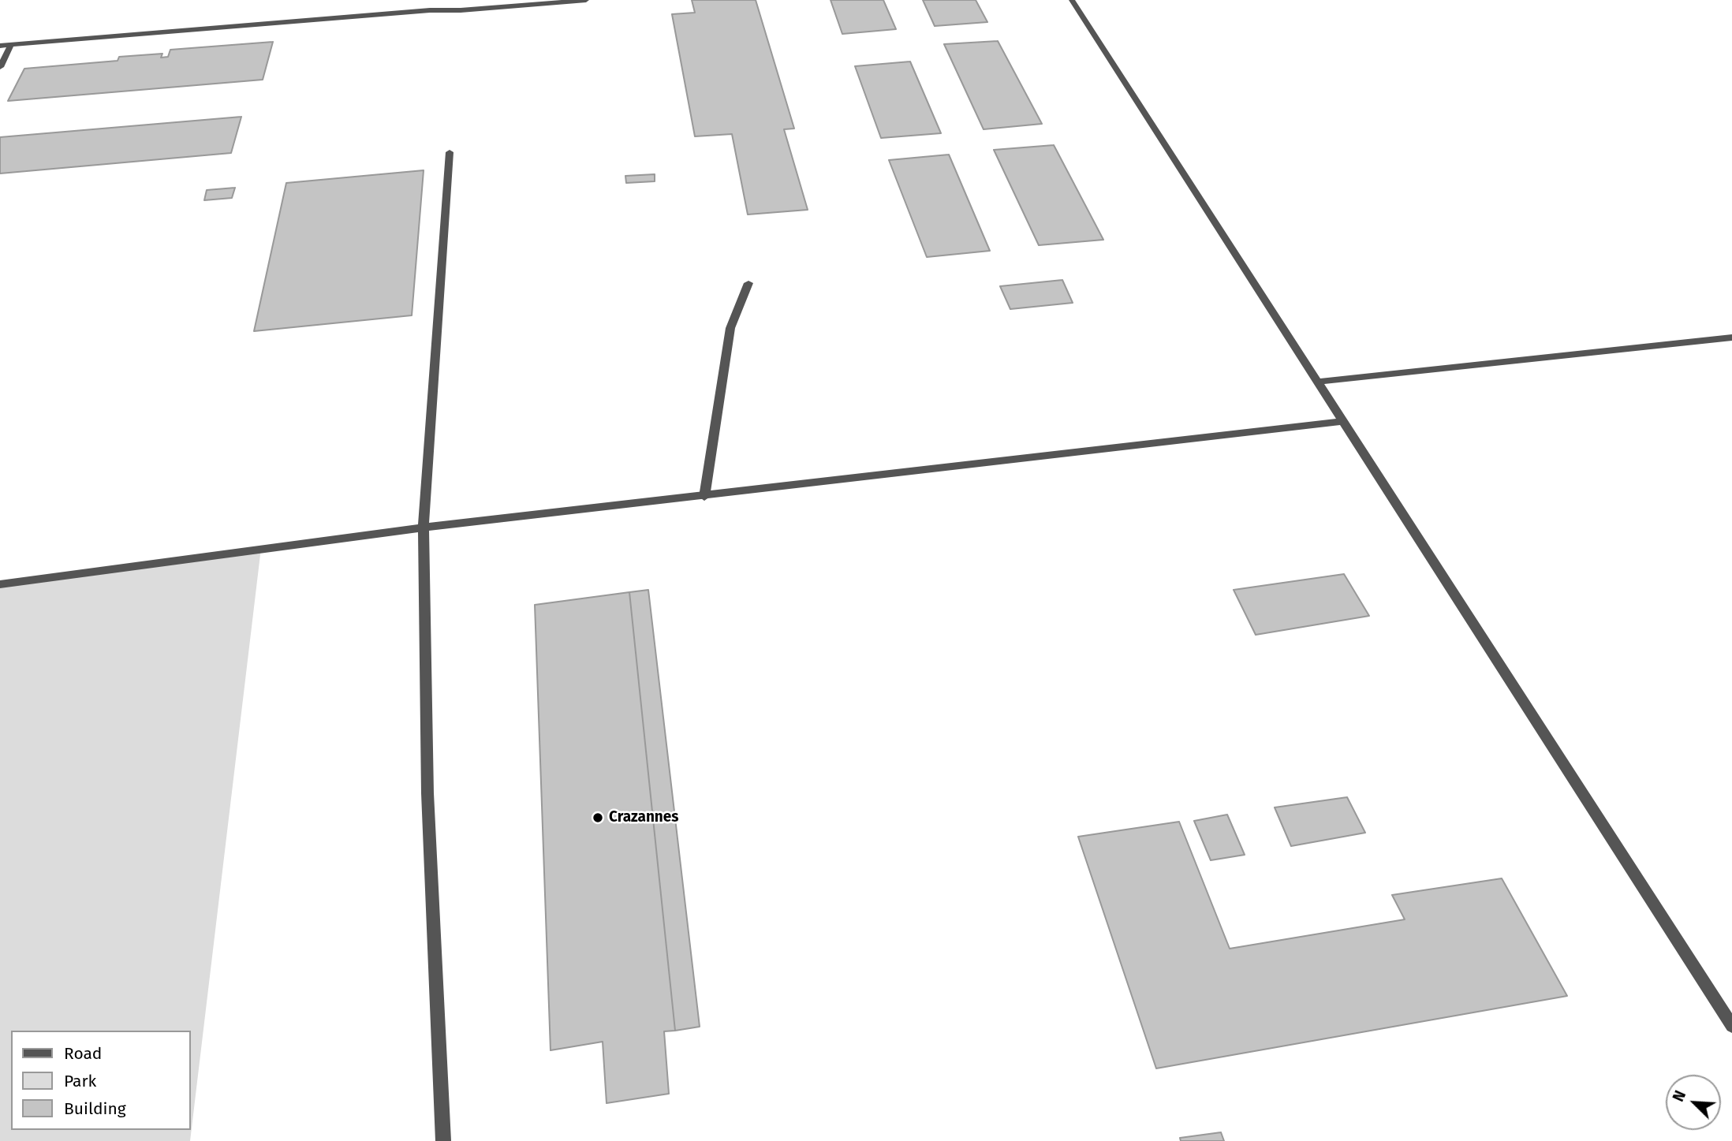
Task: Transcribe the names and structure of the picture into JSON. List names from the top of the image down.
{
  "places": ["Crazannes"],
  "legend": ["Road", "Park", "Building"],
  "north": "top left"
}
